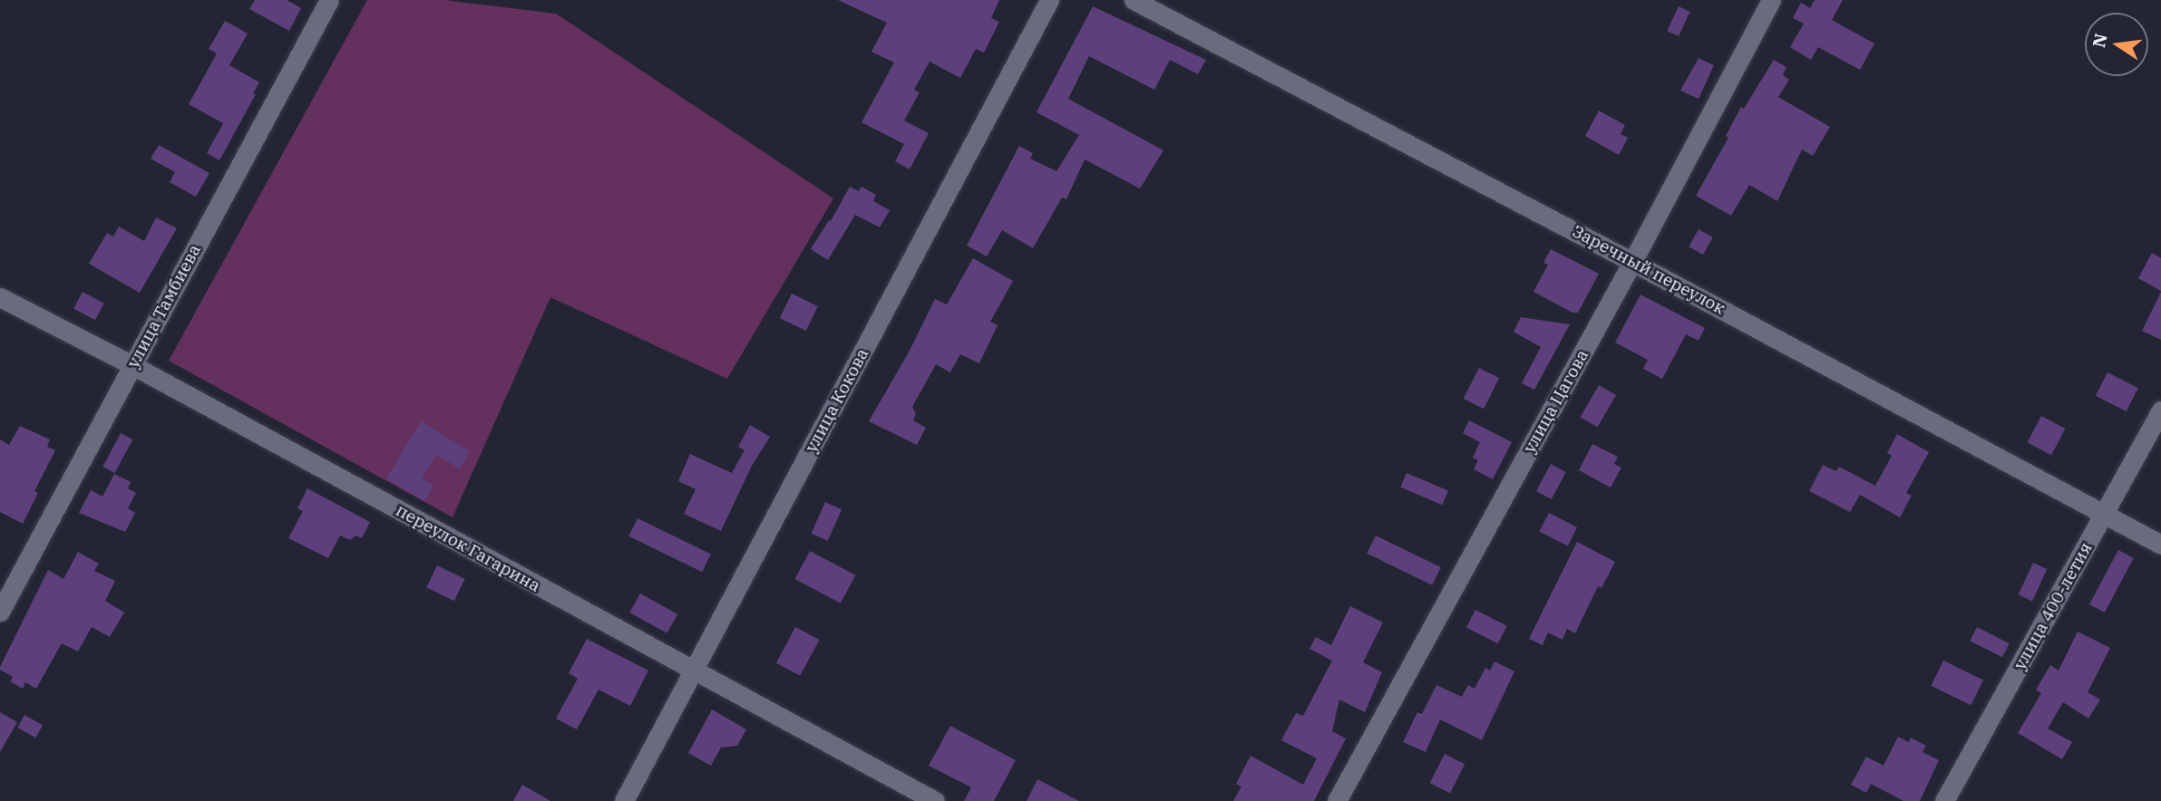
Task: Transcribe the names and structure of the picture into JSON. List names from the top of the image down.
{
  "streets": {
    "street": [
      "Заречный переулок",
      "улица Тамбиева",
      "улица Кокова",
      "улица Цагова",
      "переулок Гагарина",
      "улица 400-летия"
    ]
  },
  "crossings": [
    ["Заречный переулок", "улица Цагова"],
    ["Заречный переулок", "улица 400-летия"],
    ["улица Тамбиева", "переулок Гагарина"],
    ["улица Кокова", "переулок Гагарина"]
  ],
  "north": "left"
}
